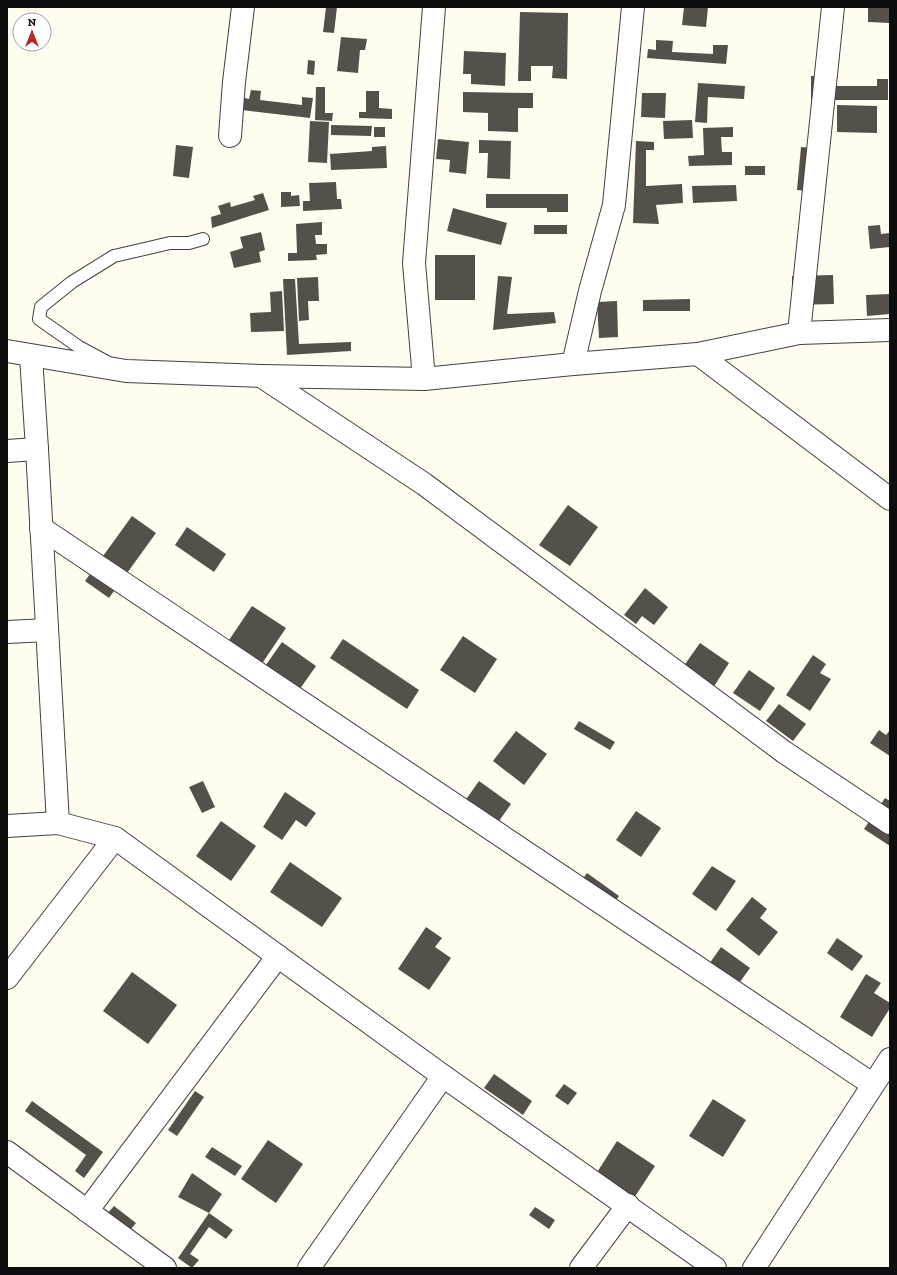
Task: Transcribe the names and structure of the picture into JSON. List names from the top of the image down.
{
  "north": "top"
}
